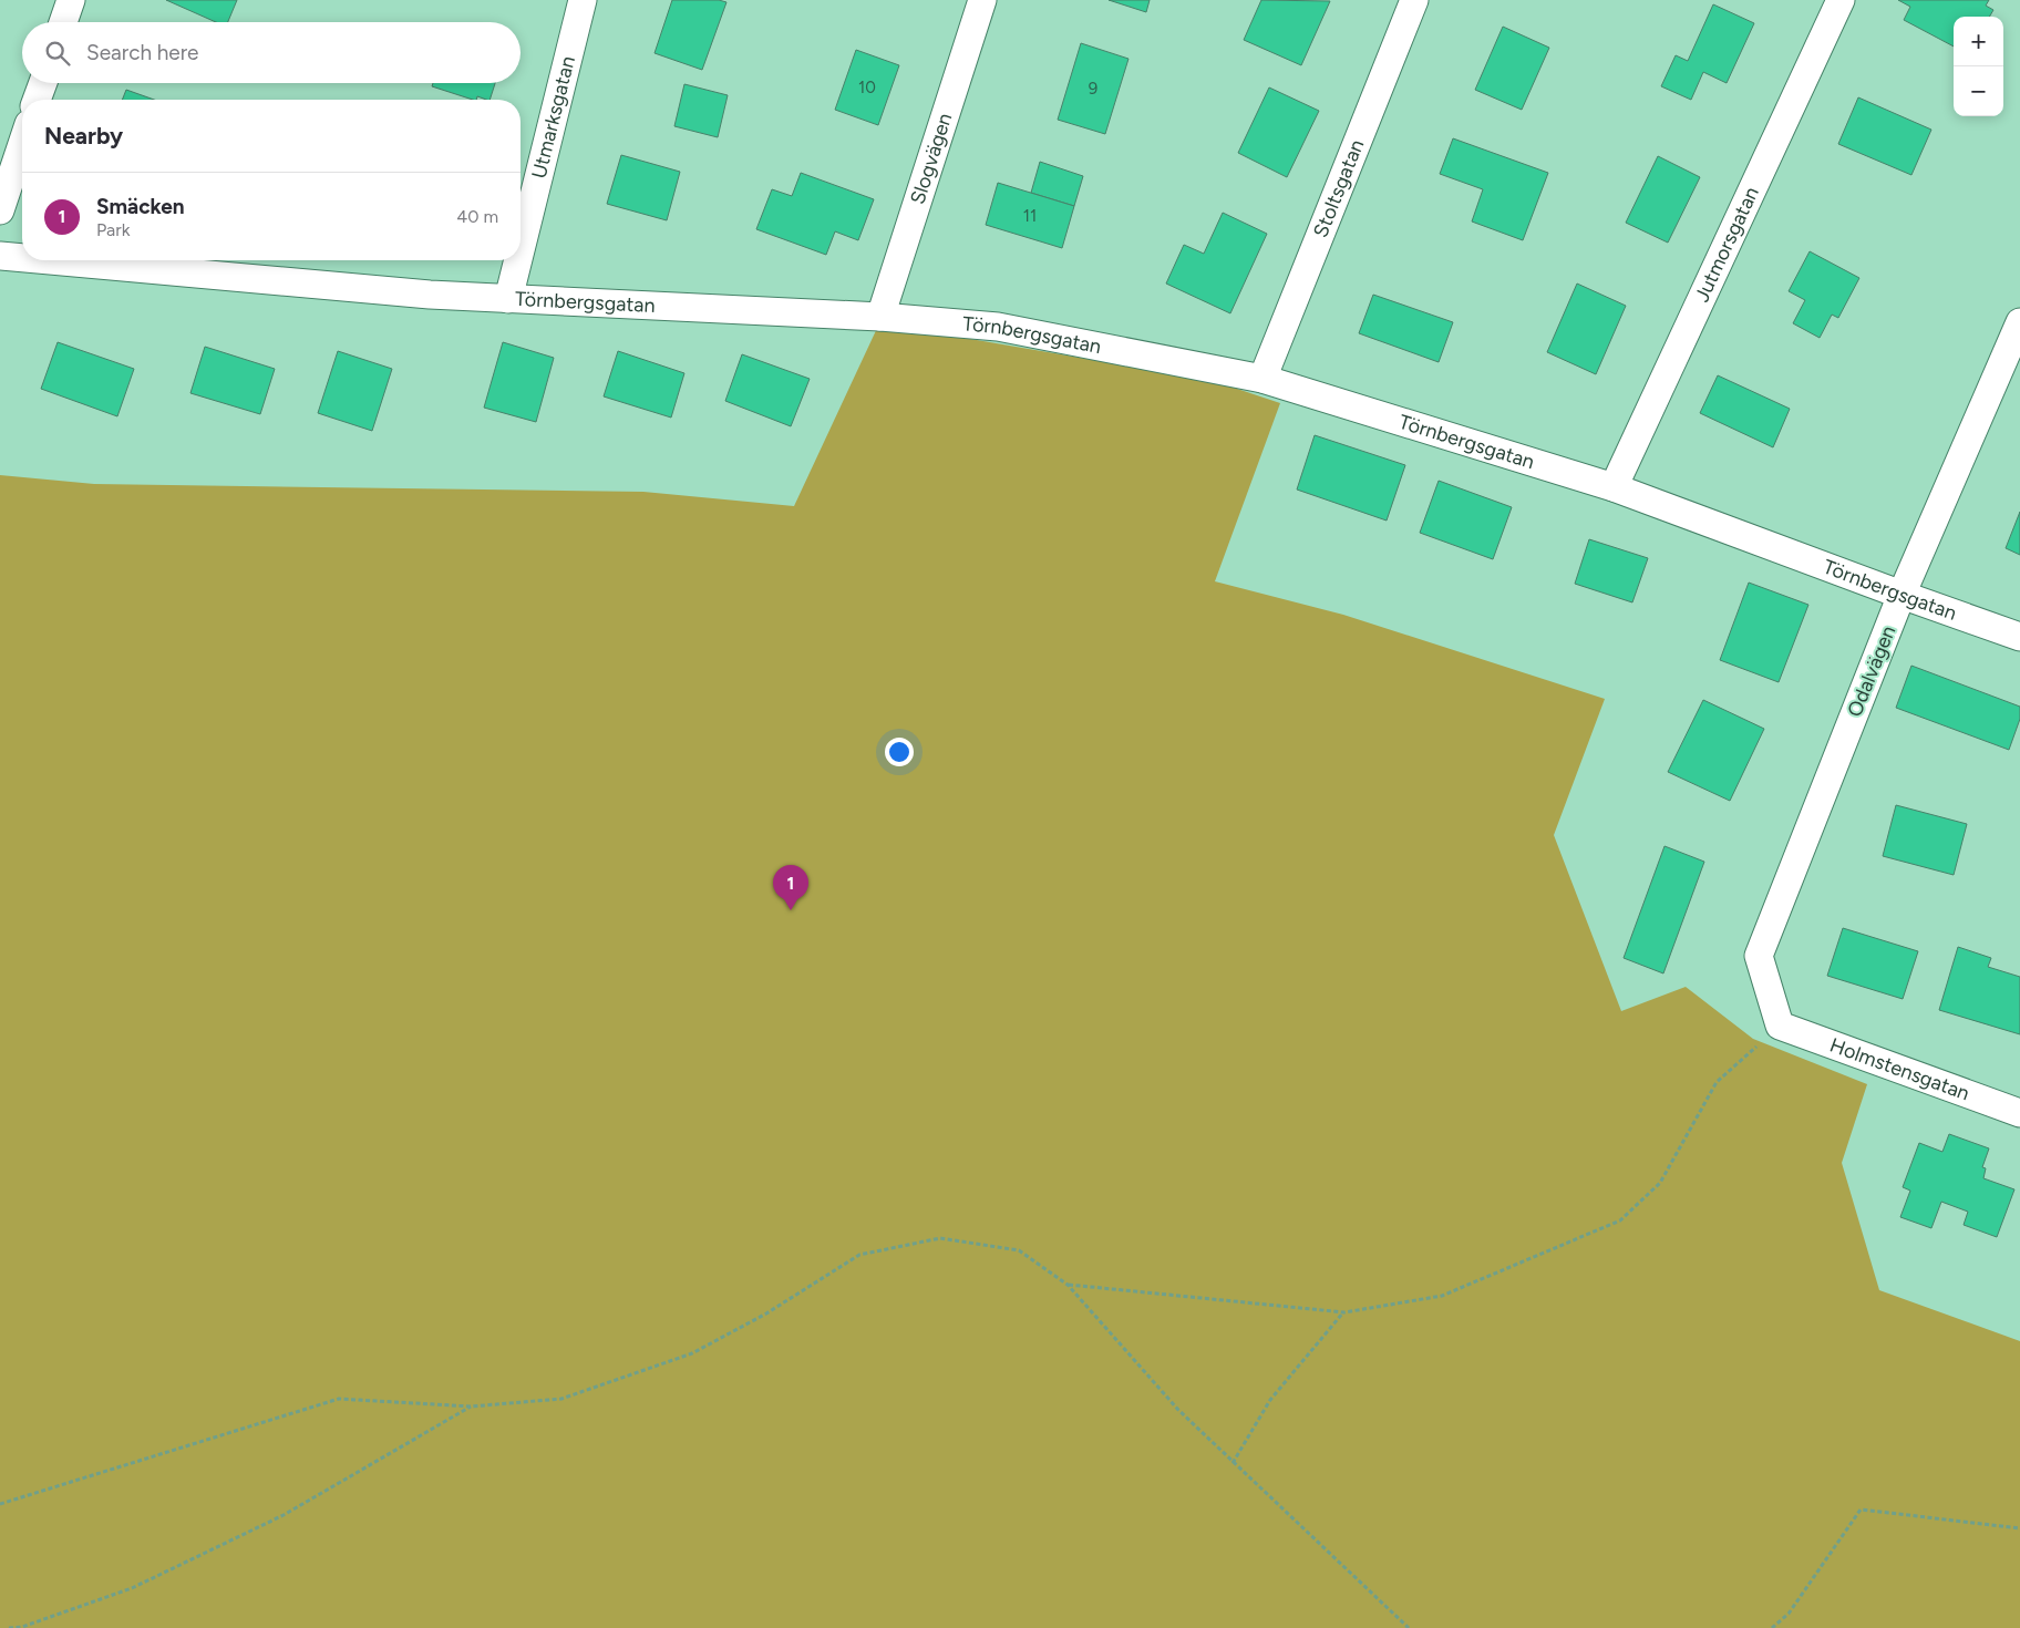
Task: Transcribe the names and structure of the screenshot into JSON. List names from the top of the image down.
{
  "streets": {
    "street": [
      "Utmarksgatan",
      "Slogvägen",
      "Stoltsgatan",
      "Jutmorsgatan",
      "Törnbergsgatan",
      "Odalvägen",
      "Holmstensgatan"
    ]
  },
  "crossings": [
    ["Utmarksgatan", "Törnbergsgatan"],
    ["Slogvägen", "Törnbergsgatan"],
    ["Stoltsgatan", "Törnbergsgatan"],
    ["Jutmorsgatan", "Törnbergsgatan"],
    ["Törnbergsgatan", "Odalvägen"],
    ["Odalvägen", "Holmstensgatan"]
  ],
  "house_numbers": ["10", "9", "11"],
  "page": {
    "map_buttons": ["+", "−"],
    "search": "Search here",
    "heading": "Nearby",
    "list": [
      {
        "mark": "1",
        "name": "Smäcken",
        "note": "Park",
        "value": "40 m"
      }
    ],
    "pins": "1"
  }
}
